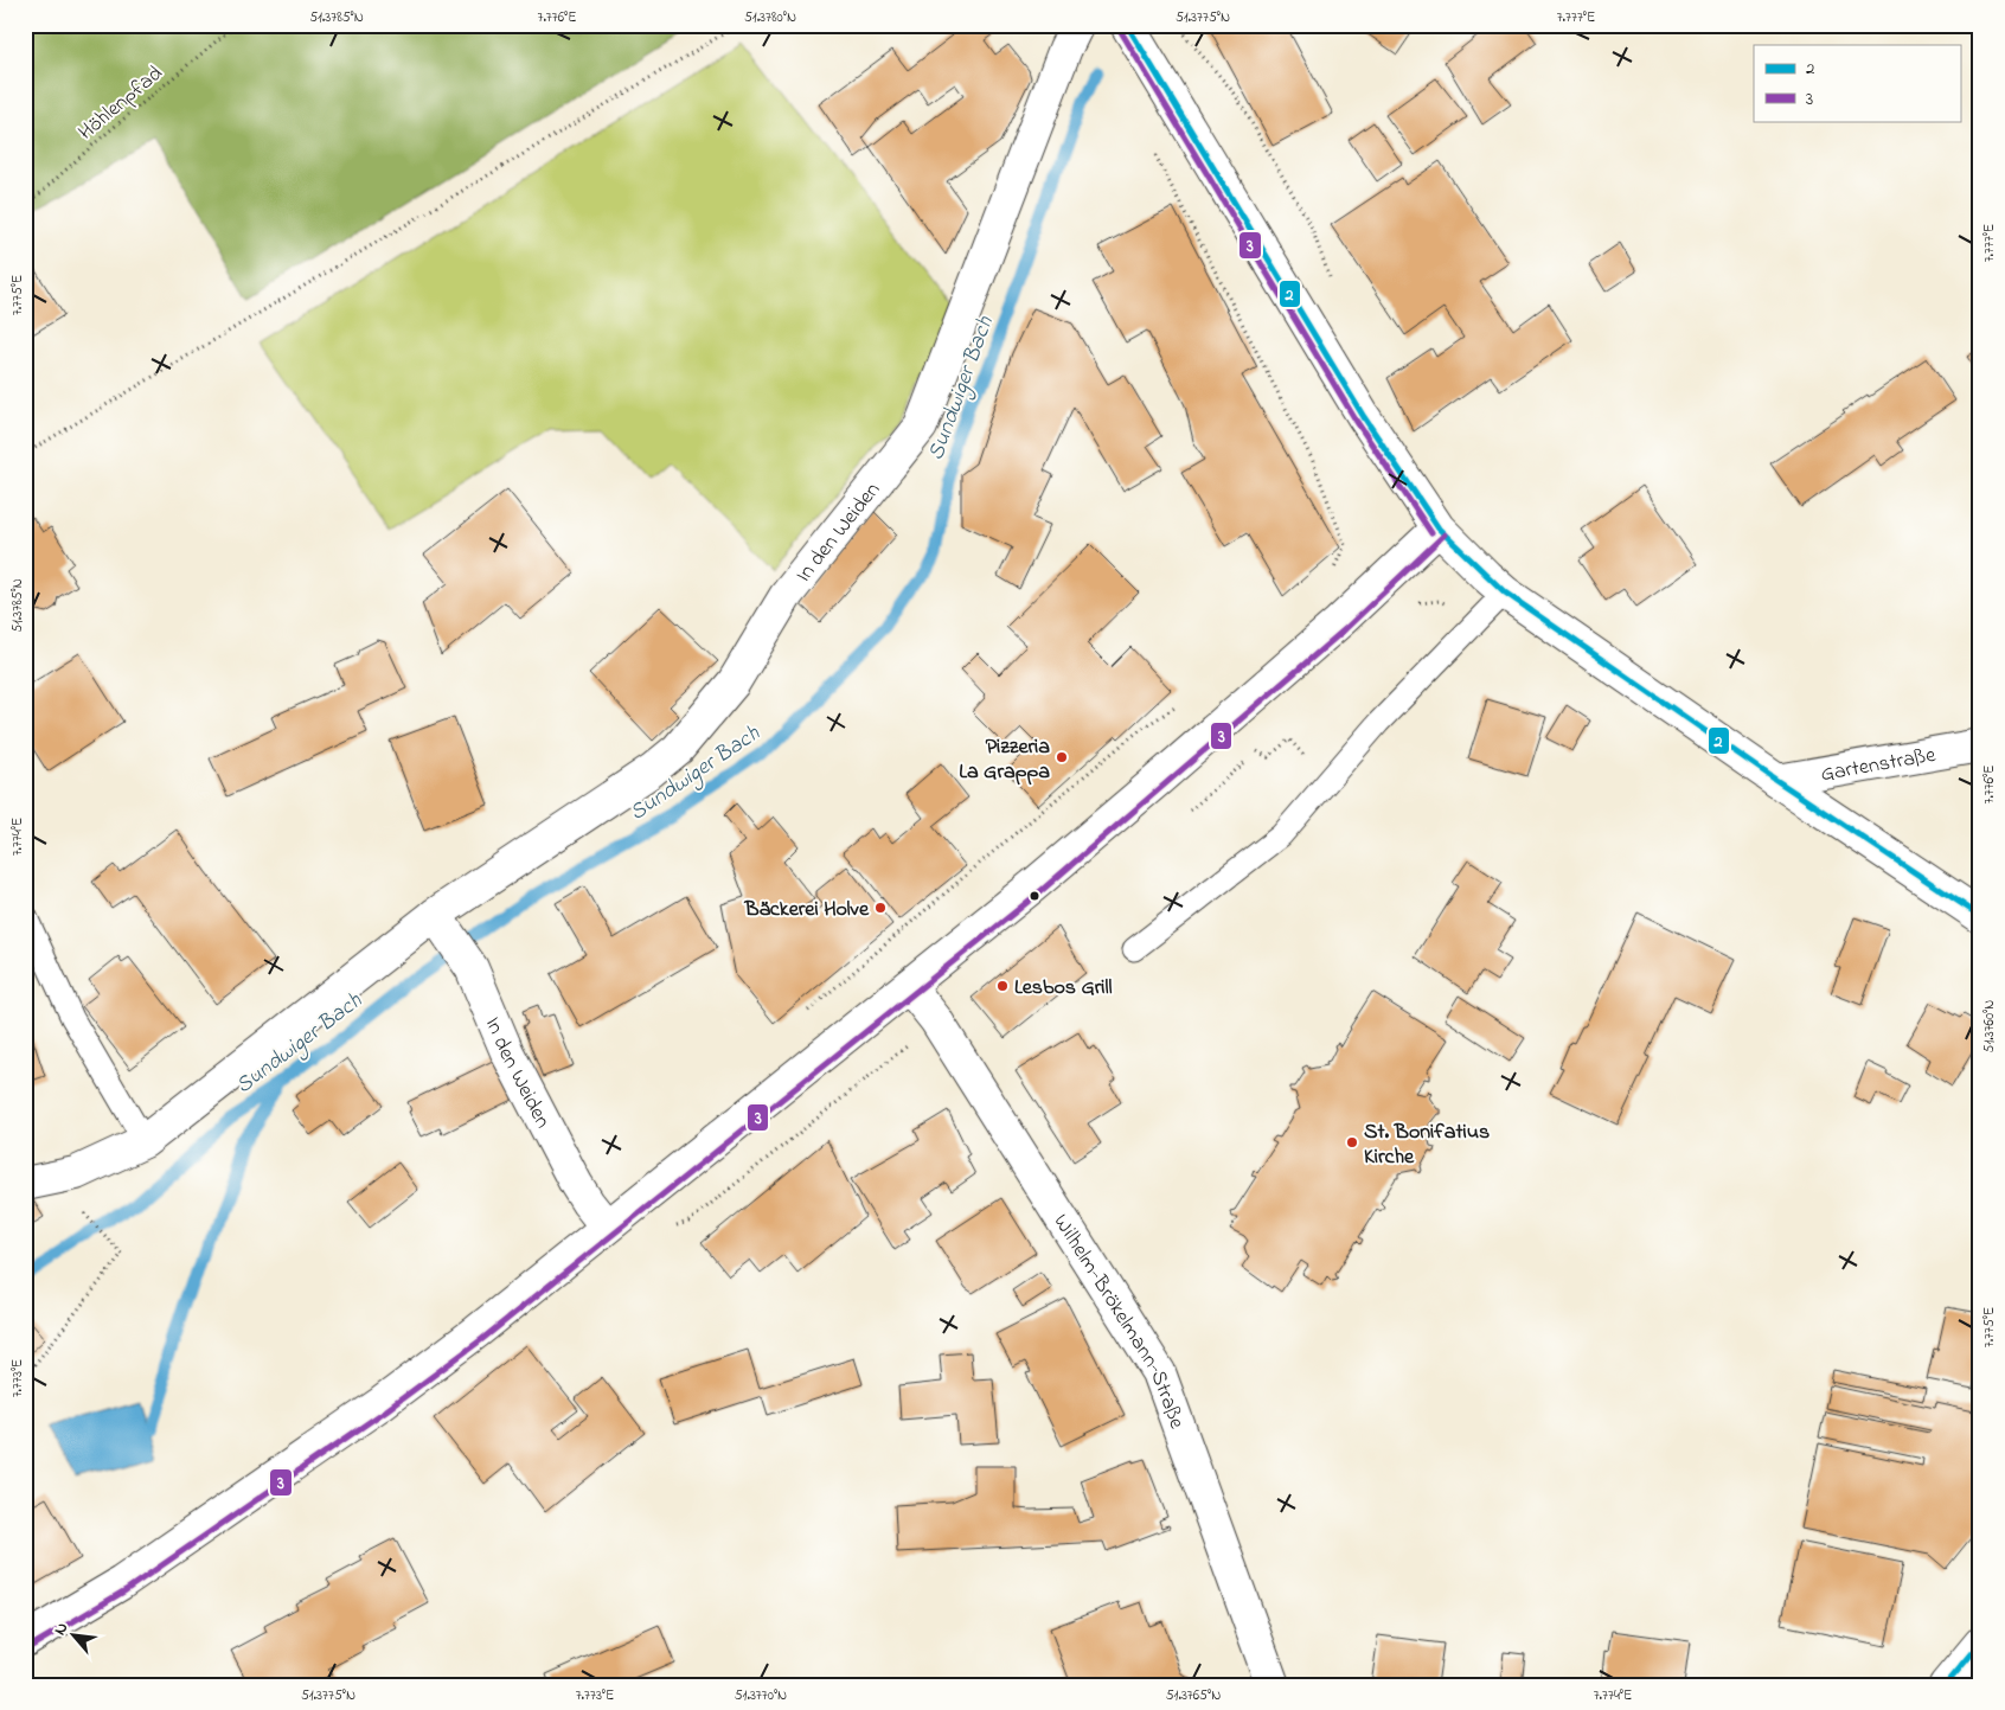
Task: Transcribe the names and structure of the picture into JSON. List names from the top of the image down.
{
  "streets": {
    "street": ["In den Weiden", "Gartenstraße", "Wilhelm-Brökelmann-Straße"],
    "path": ["Höhlenpfad"]
  },
  "water": ["Sundwiger Bach"],
  "places": [
    "Pizzeria La Grappa",
    "Bäckerei Holve",
    "Lesbos Grill",
    "St. Bonifatius Kirche"
  ],
  "lines": ["transit line 2", "transit line 3"],
  "legend": ["2", "3"],
  "north": "top left",
  "coordinates": [
    "51.3785°N",
    "7.776°E",
    "51.3780°N",
    "51.3775°N",
    "7.777°E",
    "7.775°E",
    "7.774°E",
    "51.3760°N",
    "7.773°E",
    "51.3770°N",
    "51.3765°N"
  ]
}
